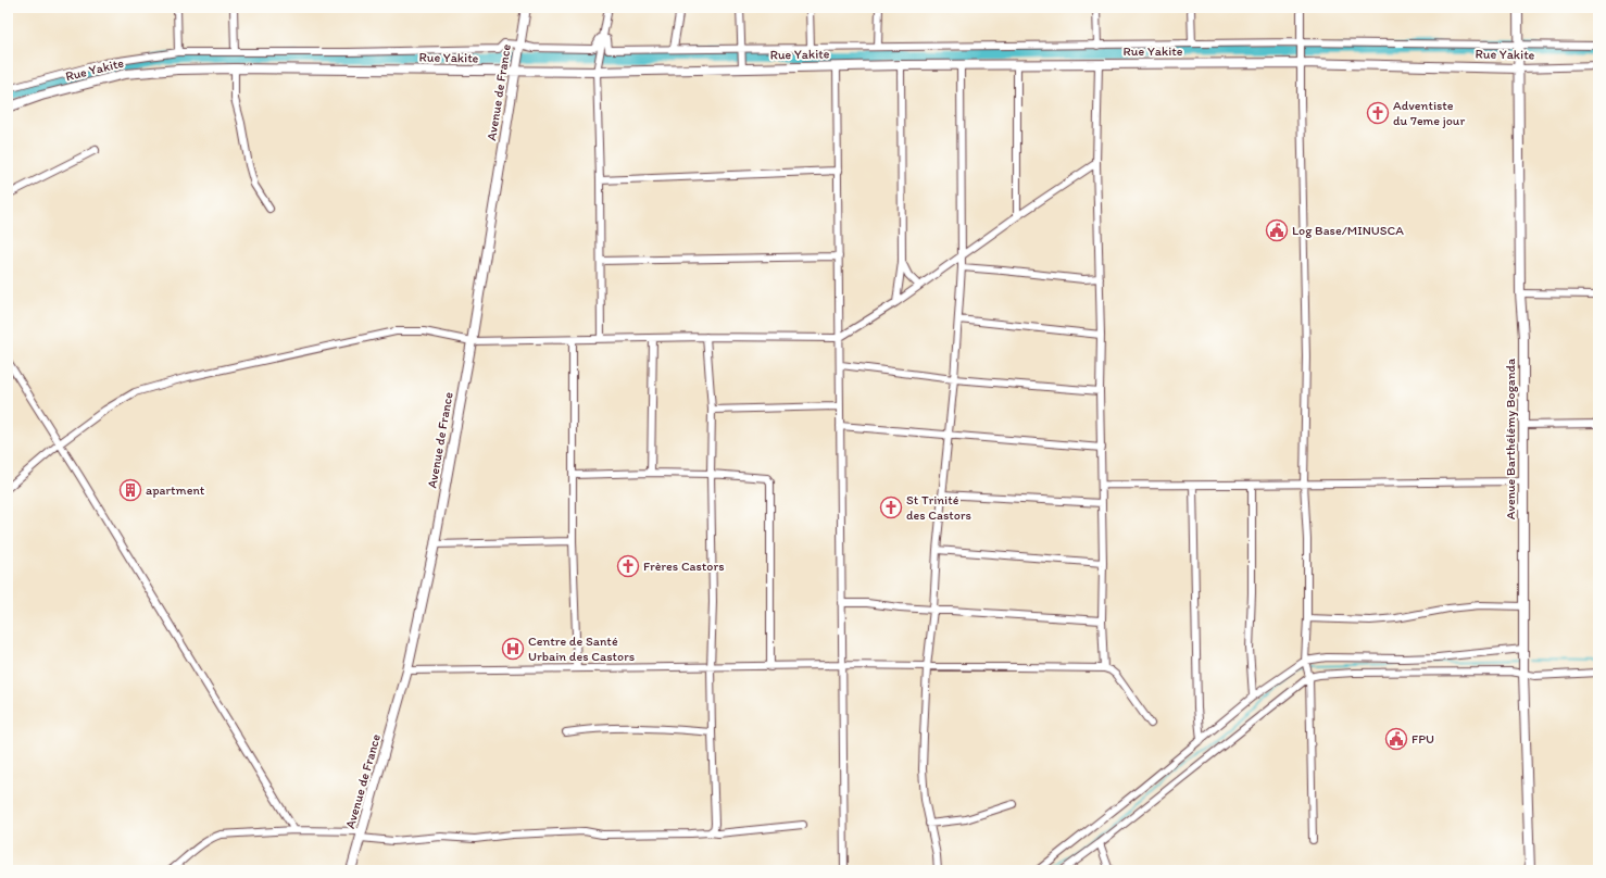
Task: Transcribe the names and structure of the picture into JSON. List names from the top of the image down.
{
  "streets": {
    "main road": ["Rue Yakite", "Avenue de France", "Avenue Barthélémy Boganda"]
  },
  "crossings": [
    ["Rue Yakite", "Avenue de France"],
    ["Rue Yakite", "Avenue Barthélémy Boganda"]
  ],
  "places": {
    "church": ["Adventiste du 7eme jour", "St Trinité des Castors", "Frères Castors"],
    "public building": ["Log Base/MINUSCA", "FPU"],
    "building": ["apartment"],
    "hospital": ["Centre de Santé Urbain des Castors"]
  }
}
